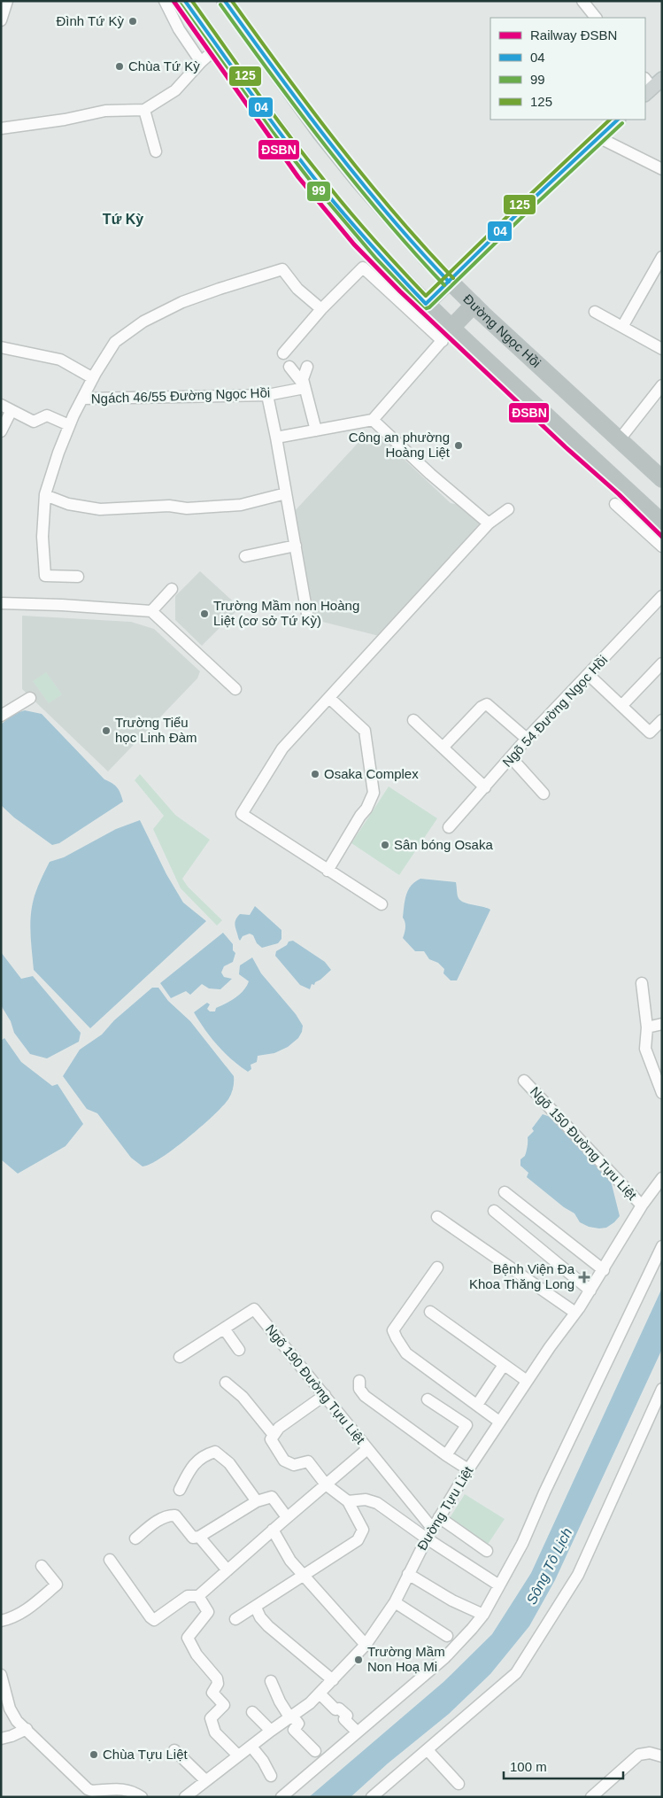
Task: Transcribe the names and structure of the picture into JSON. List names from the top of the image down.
{
  "streets": {
    "highway": ["Đường Ngọc Hồi"],
    "street": [
      "Ngách 46/55 Đường Ngọc Hồi",
      "Ngõ 54 Đường Ngọc Hồi",
      "Ngõ 150 Đường Tựu Liệt",
      "Ngõ 190 Đường Tựu Liệt",
      "Đường Tựu Liệt"
    ]
  },
  "crossings": [
    ["Ngõ 150 Đường Tựu Liệt", "Đường Tựu Liệt"],
    ["Ngõ 190 Đường Tựu Liệt", "Đường Tựu Liệt"]
  ],
  "districts": ["Tứ Kỳ"],
  "water": ["Sông Tô Lịch"],
  "places": {
    "other": [
      "Đình Tứ Kỳ",
      "Chùa Tứ Kỳ",
      "Công an phường Hoàng Liệt",
      "Trường Mầm non Hoàng Liệt (cơ sở Tứ Kỳ)",
      "Trường Tiểu học Linh Đàm",
      "Osaka Complex",
      "Sân bóng Osaka",
      "Trường Mầm Non Hoạ Mi",
      "Chùa Tựu Liệt"
    ],
    "health": ["Bệnh Viện Đa Khoa Thăng Long"]
  },
  "lines": [
    "rail line ĐSBN",
    "transit line 04",
    "transit line 125",
    "transit line 99"
  ],
  "legend": [
    "Railway ĐSBN",
    "04",
    "99",
    "125"
  ],
  "scale_bar": "100 m"
}
